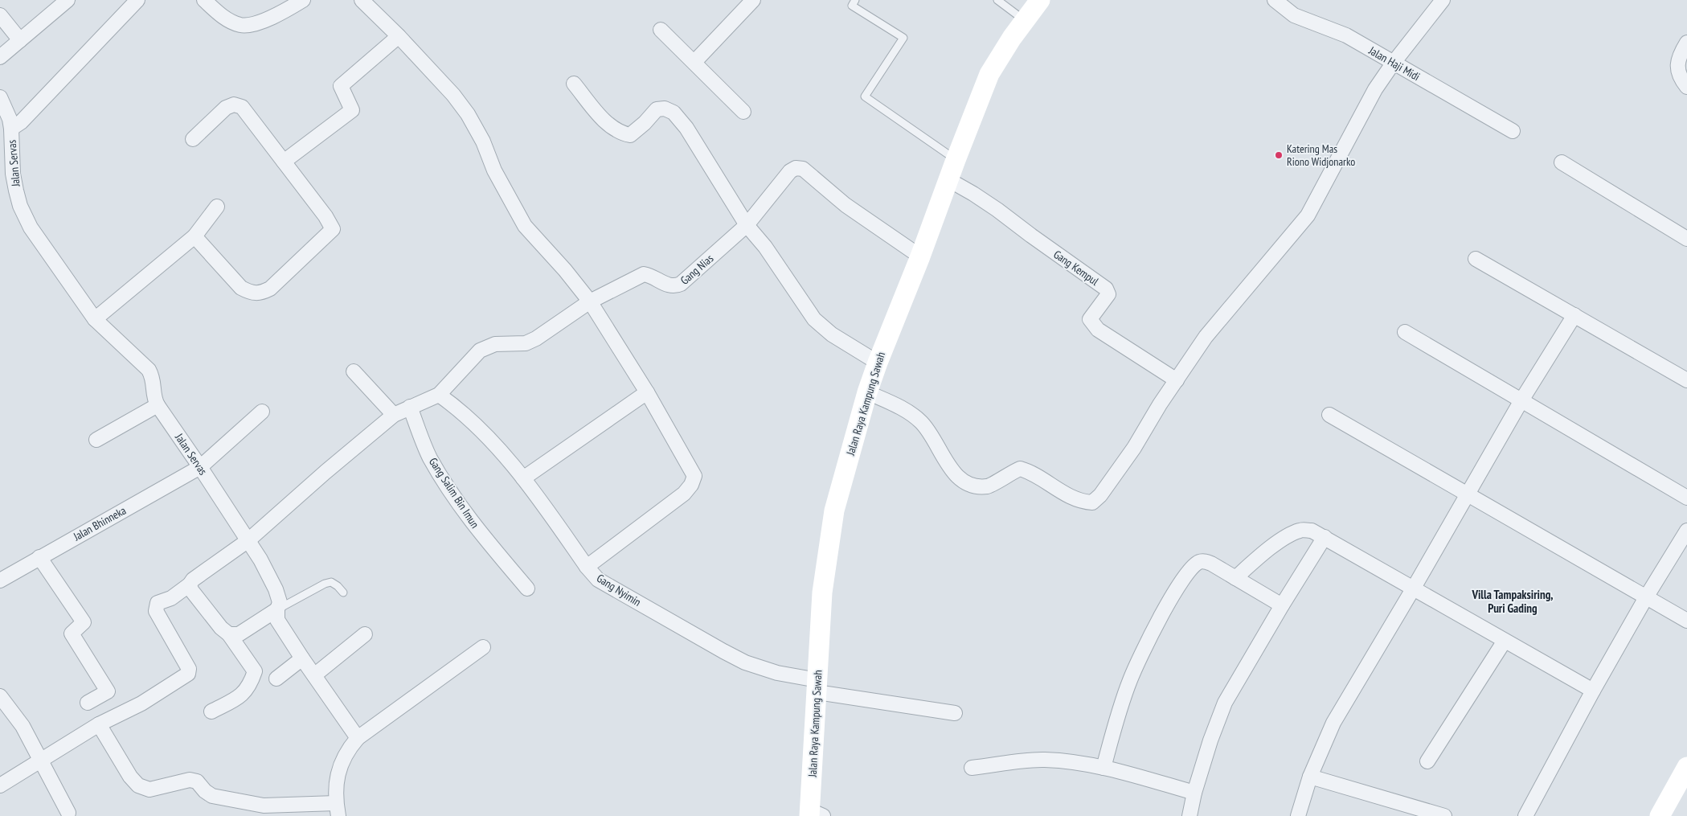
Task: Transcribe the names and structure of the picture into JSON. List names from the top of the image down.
{
  "streets": {
    "street": [
      "Jalan Haji Midi",
      "Jalan Servas",
      "Gang Kempul",
      "Gang Nias",
      "Jalan Raya Kampung Sawah",
      "Gang Salim Bin Imun",
      "Jalan Bhinneka",
      "Gang Nyimin"
    ]
  },
  "crossings": [
    ["Jalan Servas", "Jalan Bhinneka"],
    ["Gang Kempul", "Jalan Raya Kampung Sawah"],
    ["Gang Nias", "Gang Nyimin"],
    ["Jalan Raya Kampung Sawah", "Gang Nyimin"]
  ],
  "districts": ["Villa Tampaksiring, Puri Gading"],
  "places": ["Katering Mas Riono Widjonarko"]
}
